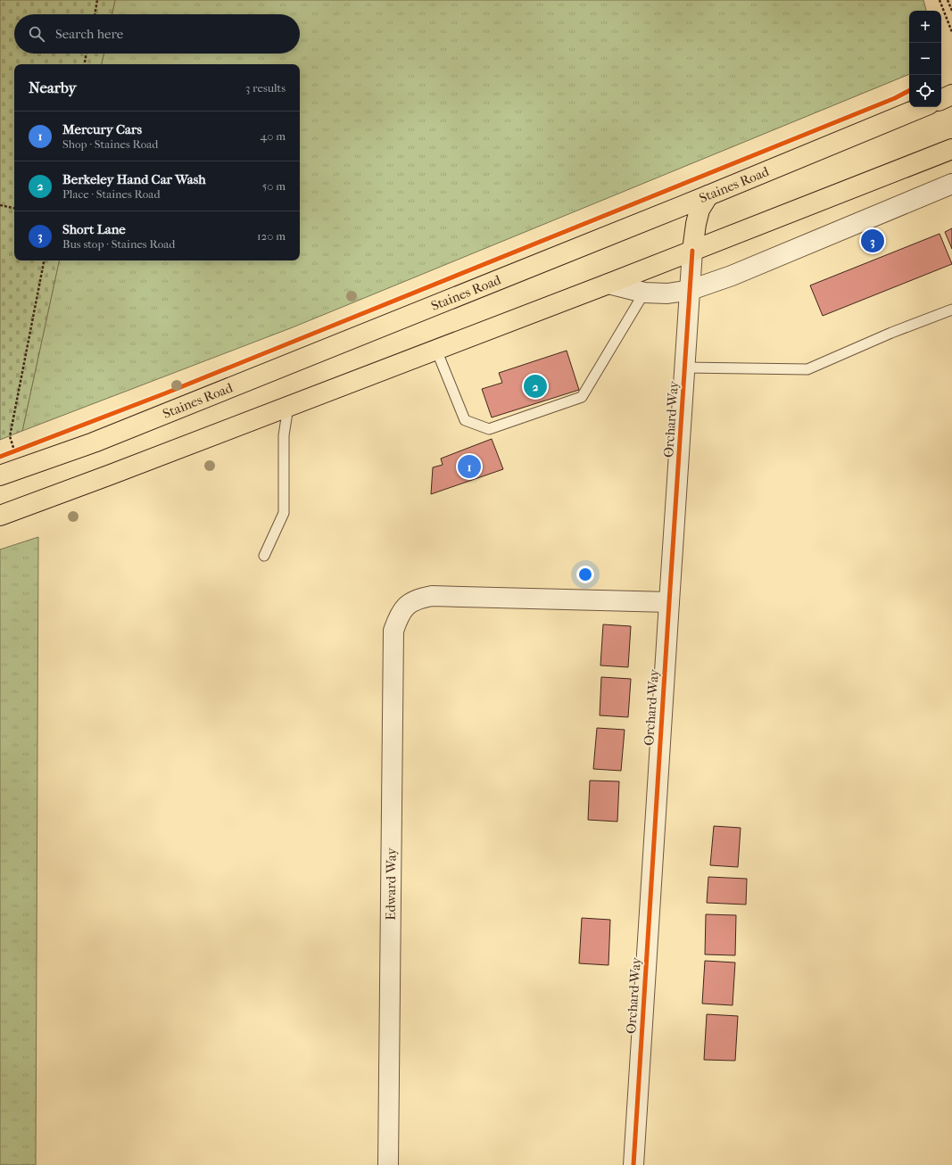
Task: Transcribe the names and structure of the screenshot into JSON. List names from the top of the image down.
{
  "streets": {
    "highway": ["Staines Road"],
    "street": ["Orchard Way", "Edward Way"]
  },
  "crossings": [
    ["Orchard Way", "Edward Way"]
  ],
  "page": {
    "map_buttons": ["+", "−"],
    "search": "Search here",
    "heading": ["Nearby", "3 results"],
    "list": [
      {
        "mark": "1",
        "name": "Mercury Cars",
        "note": "Shop · Staines Road",
        "value": "40 m"
      },
      {
        "mark": "2",
        "name": "Berkeley Hand Car Wash",
        "note": "Place · Staines Road",
        "value": "50 m"
      },
      {
        "mark": "3",
        "name": "Short Lane",
        "note": "Bus stop · Staines Road",
        "value": "120 m"
      }
    ],
    "pins": ["3", "2", "1"]
  }
}
